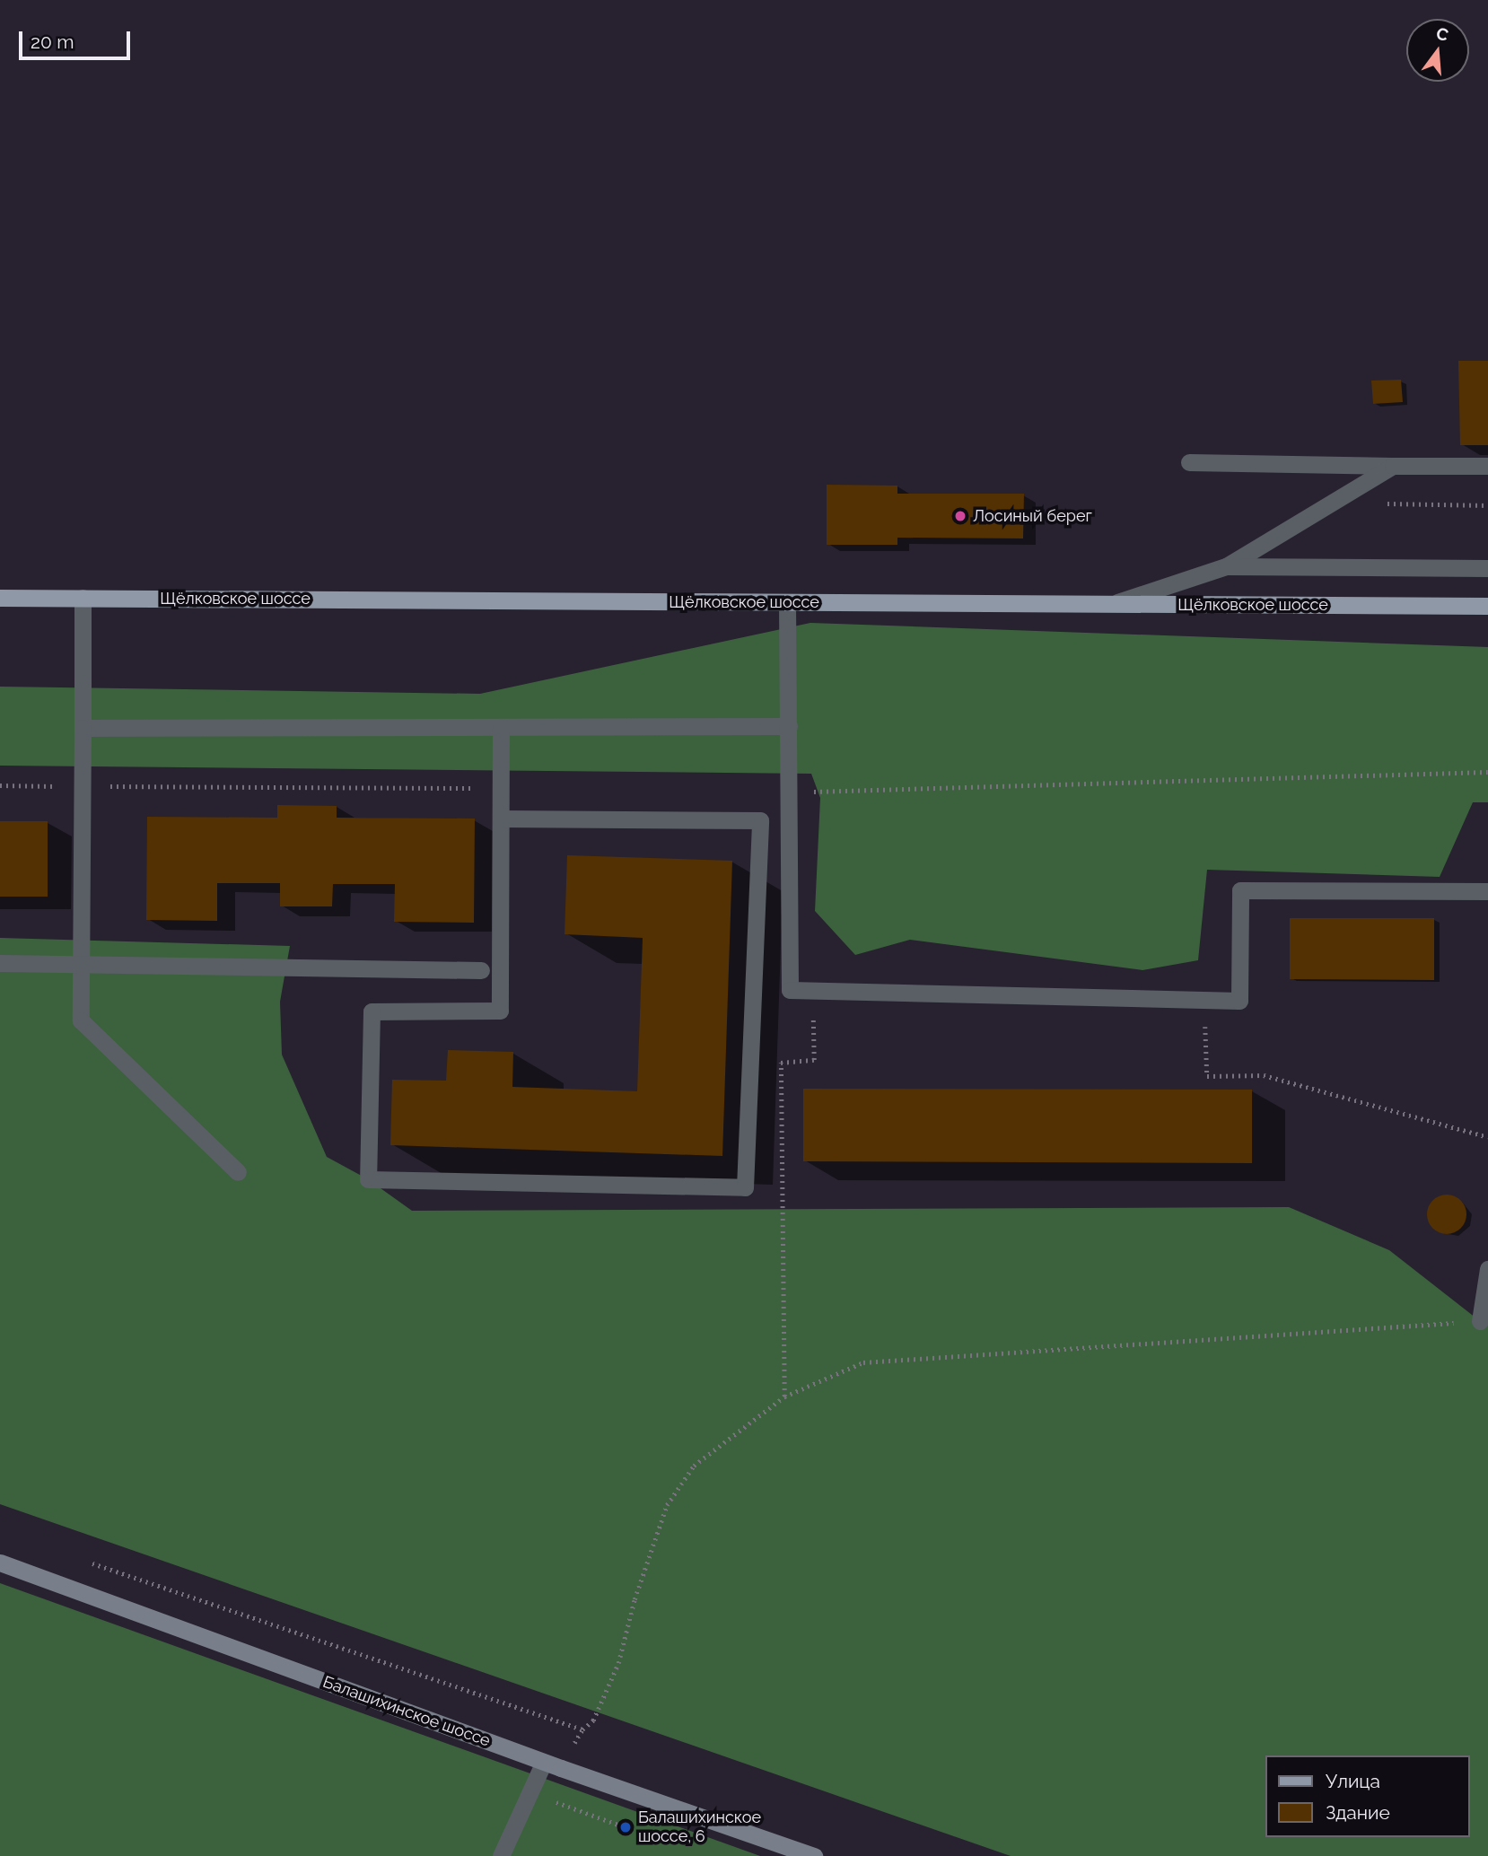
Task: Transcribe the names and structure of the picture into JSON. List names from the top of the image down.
{
  "streets": {
    "main road": ["Щёлковское шоссе", "Балашихинское шоссе"]
  },
  "places": ["Лосиный берег", "Балашихинское шоссе, 6"],
  "legend": ["Улица", "Здание"],
  "scale_bar": "20 m",
  "north": "top"
}
